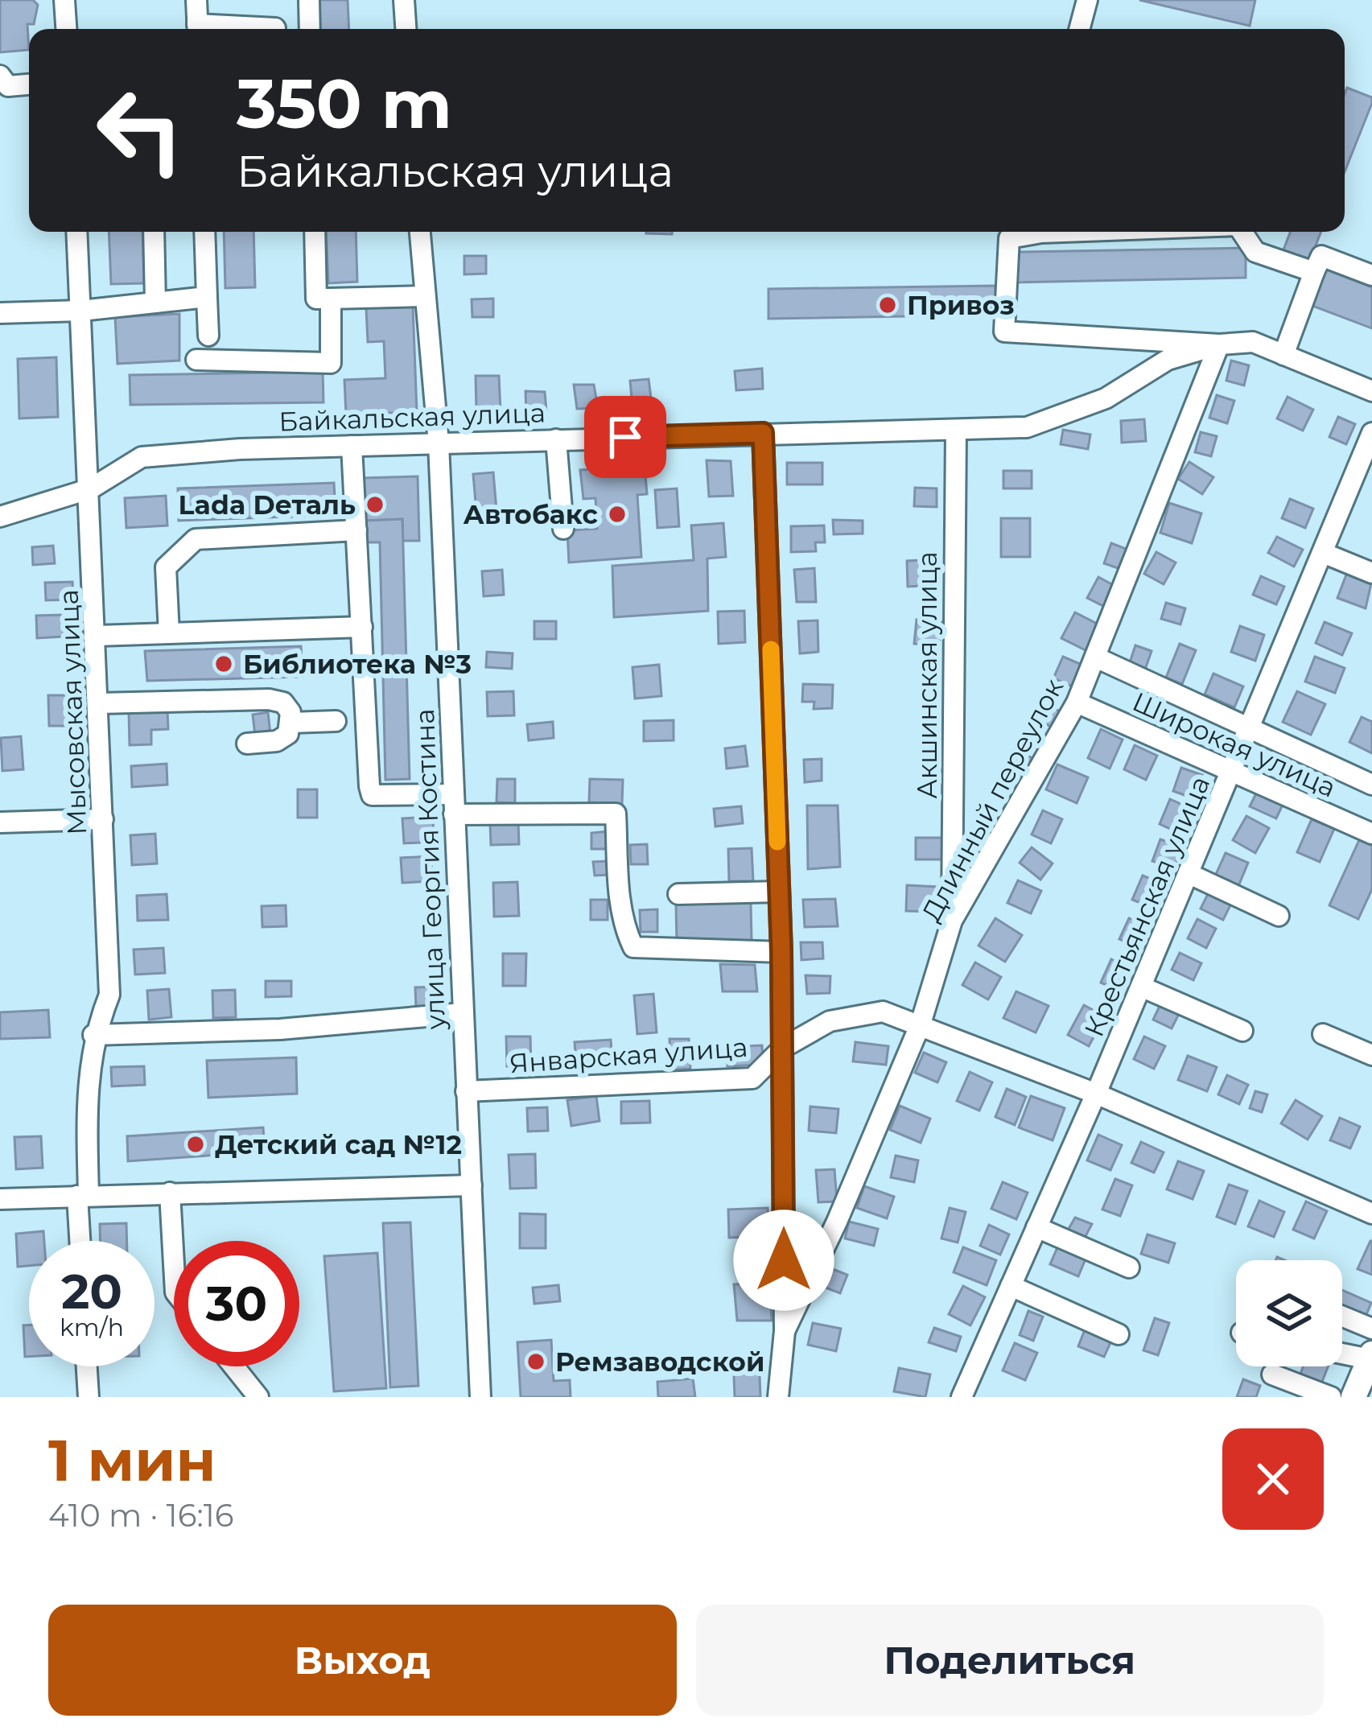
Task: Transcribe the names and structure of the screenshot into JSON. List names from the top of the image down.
{
  "streets": {
    "street": [
      "Байкальская улица",
      "Акшинская улица",
      "Мысовская улица",
      "Широкая улица",
      "Длинный переулок",
      "улица Георгия Костина",
      "Крестьянская улица",
      "Январская улица"
    ]
  },
  "crossings": [
    ["Байкальская улица", "Акшинская улица"],
    ["Байкальская улица", "Мысовская улица"],
    ["Байкальская улица", "Длинный переулок"],
    ["Байкальская улица", "улица Георгия Костина"],
    ["Акшинская улица", "Длинный переулок"],
    ["Широкая улица", "Длинный переулок"],
    ["Широкая улица", "Крестьянская улица"],
    ["Длинный переулок", "Январская улица"],
    ["улица Георгия Костина", "Январская улица"],
    ["Крестьянская улица", "Январская улица"]
  ],
  "places": [
    "Привоз",
    "Lada Dеталь",
    "Автобакс",
    "Библиотека №3",
    "Детский сад №12",
    "Ремзаводской"
  ],
  "page": {
    "turn": ["350 m", "Байкальская улица"],
    "speed": "20 km/h",
    "limit": "30",
    "heading": ["1 мин", "410 m · 16:16"],
    "buttons": ["Выход", "Поделиться"]
  }
}
